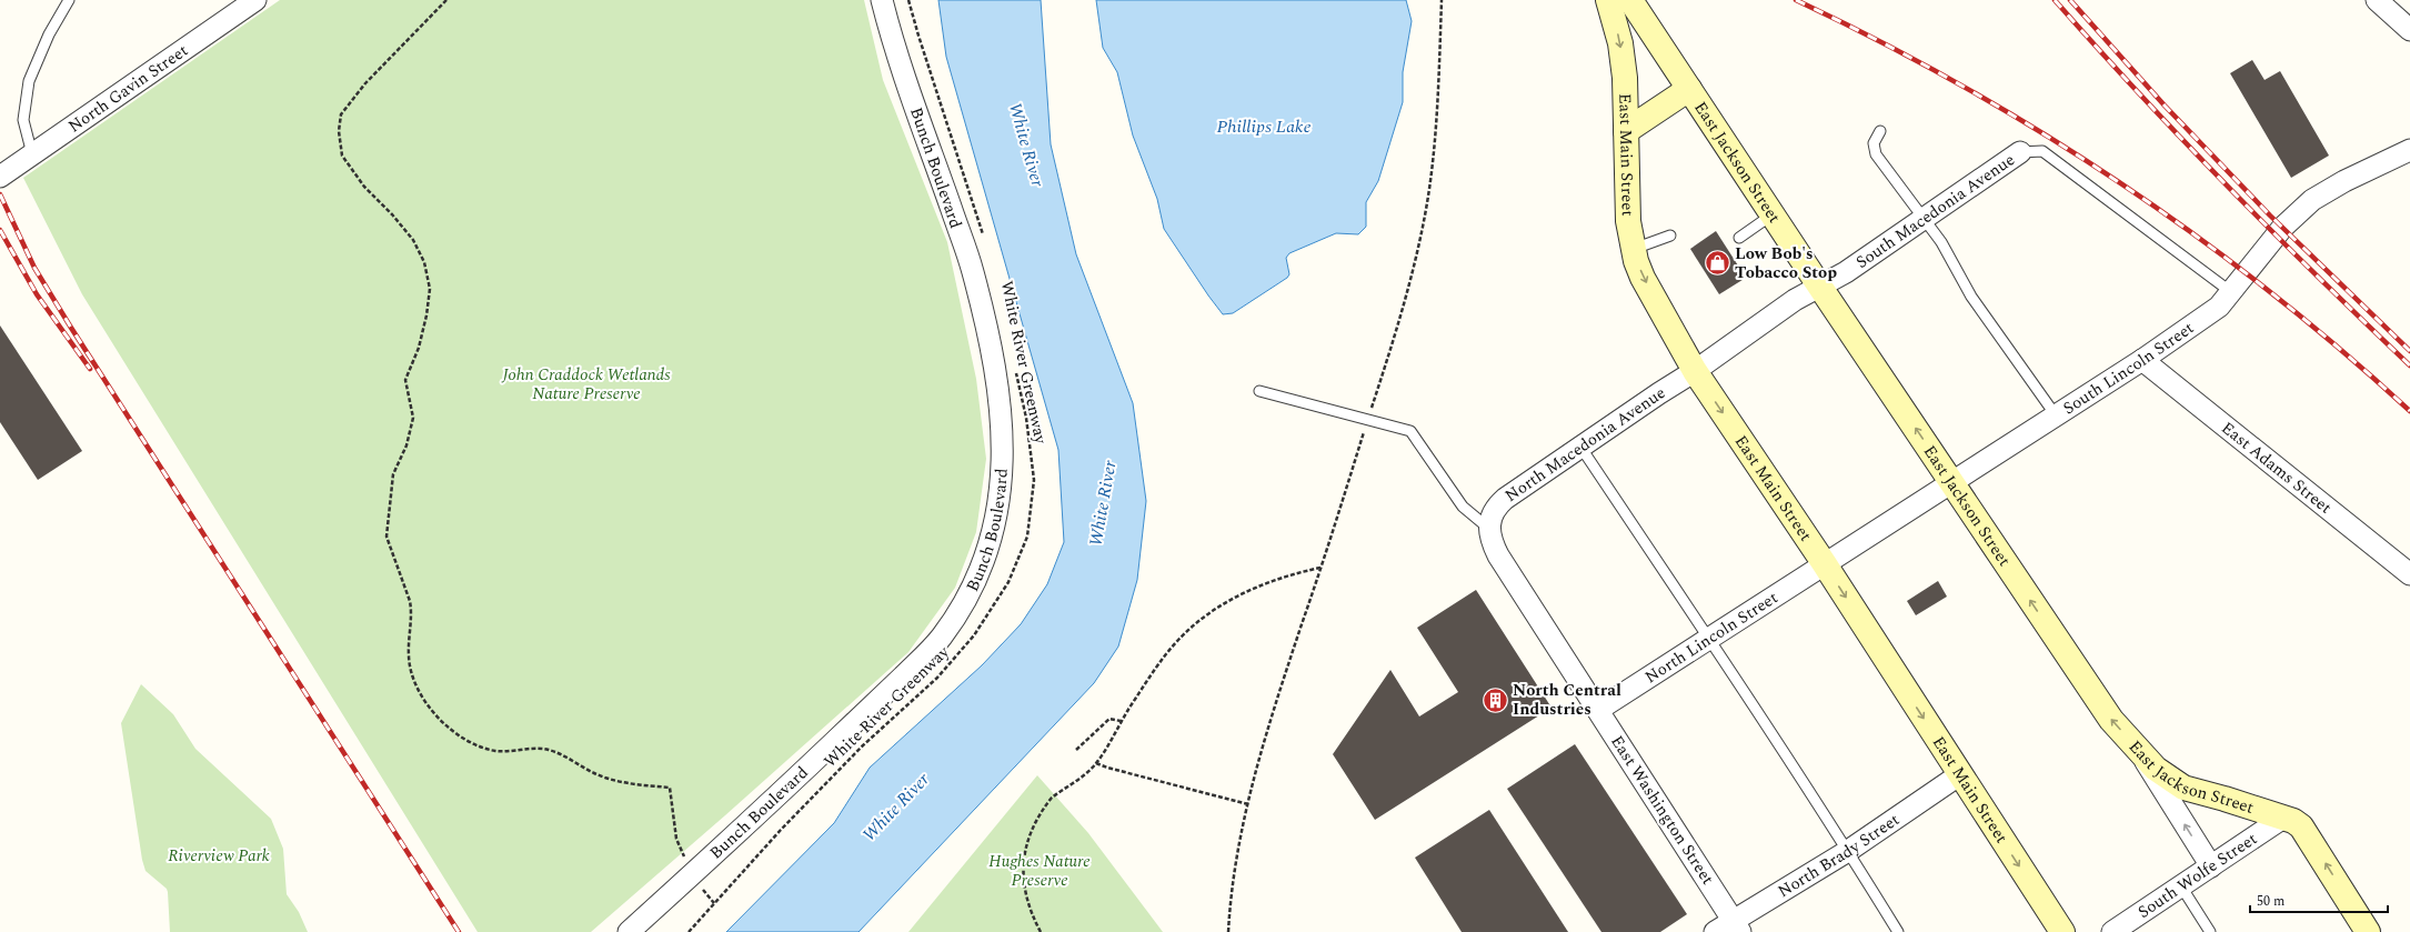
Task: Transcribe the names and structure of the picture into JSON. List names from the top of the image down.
{
  "streets": {
    "main road": ["East Main Street", "East Jackson Street"],
    "street": [
      "North Gavin Street",
      "Bunch Boulevard",
      "South Macedonia Avenue",
      "South Lincoln Street",
      "North Macedonia Avenue",
      "East Adams Street",
      "North Lincoln Street",
      "East Washington Street",
      "North Brady Street",
      "South Wolfe Street"
    ],
    "path": ["White River Greenway"]
  },
  "crossings": [
    ["East Main Street", "South Macedonia Avenue"],
    ["East Main Street", "South Lincoln Street"],
    ["East Main Street", "North Macedonia Avenue"],
    ["East Main Street", "North Lincoln Street"],
    ["East Main Street", "North Brady Street"],
    ["East Jackson Street", "South Macedonia Avenue"],
    ["East Jackson Street", "South Lincoln Street"],
    ["East Jackson Street", "South Wolfe Street"],
    ["South Macedonia Avenue", "North Macedonia Avenue"],
    ["South Lincoln Street", "East Adams Street"],
    ["South Lincoln Street", "North Lincoln Street"],
    ["North Macedonia Avenue", "East Washington Street"],
    ["North Lincoln Street", "East Washington Street"],
    ["East Washington Street", "North Brady Street"]
  ],
  "one_way": ["East Main Street", "East Jackson Street"],
  "water": ["Phillips Lake", "White River"],
  "parks": ["John Craddock Wetlands Nature Preserve", "Riverview Park", "Hughes Nature Preserve"],
  "places": {
    "shop": ["Low Bob's Tobacco Stop"],
    "building": ["North Central Industries"]
  },
  "scale_bar": "50 m"
}
